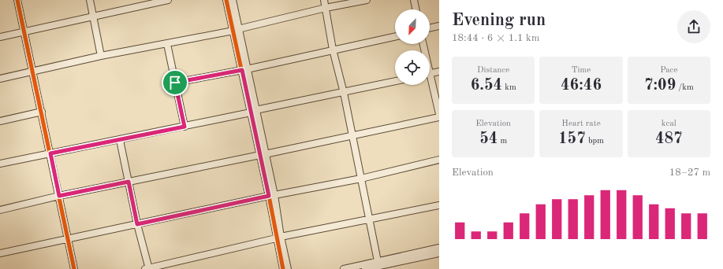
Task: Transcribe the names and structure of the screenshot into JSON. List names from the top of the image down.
{
  "north": "bottom left",
  "page": {
    "heading": ["Evening run", "18:44 · 6 × 1.1 km"],
    "stats": [
      ["Distance", "6.54 km"],
      ["Time", "46:46"],
      ["Pace", "7:09 /km"],
      ["Elevation", "54 m"],
      ["Heart rate", "157 bpm"],
      ["kcal", "487"]
    ],
    "chart": ["Elevation", "18–27 m"]
  }
}
